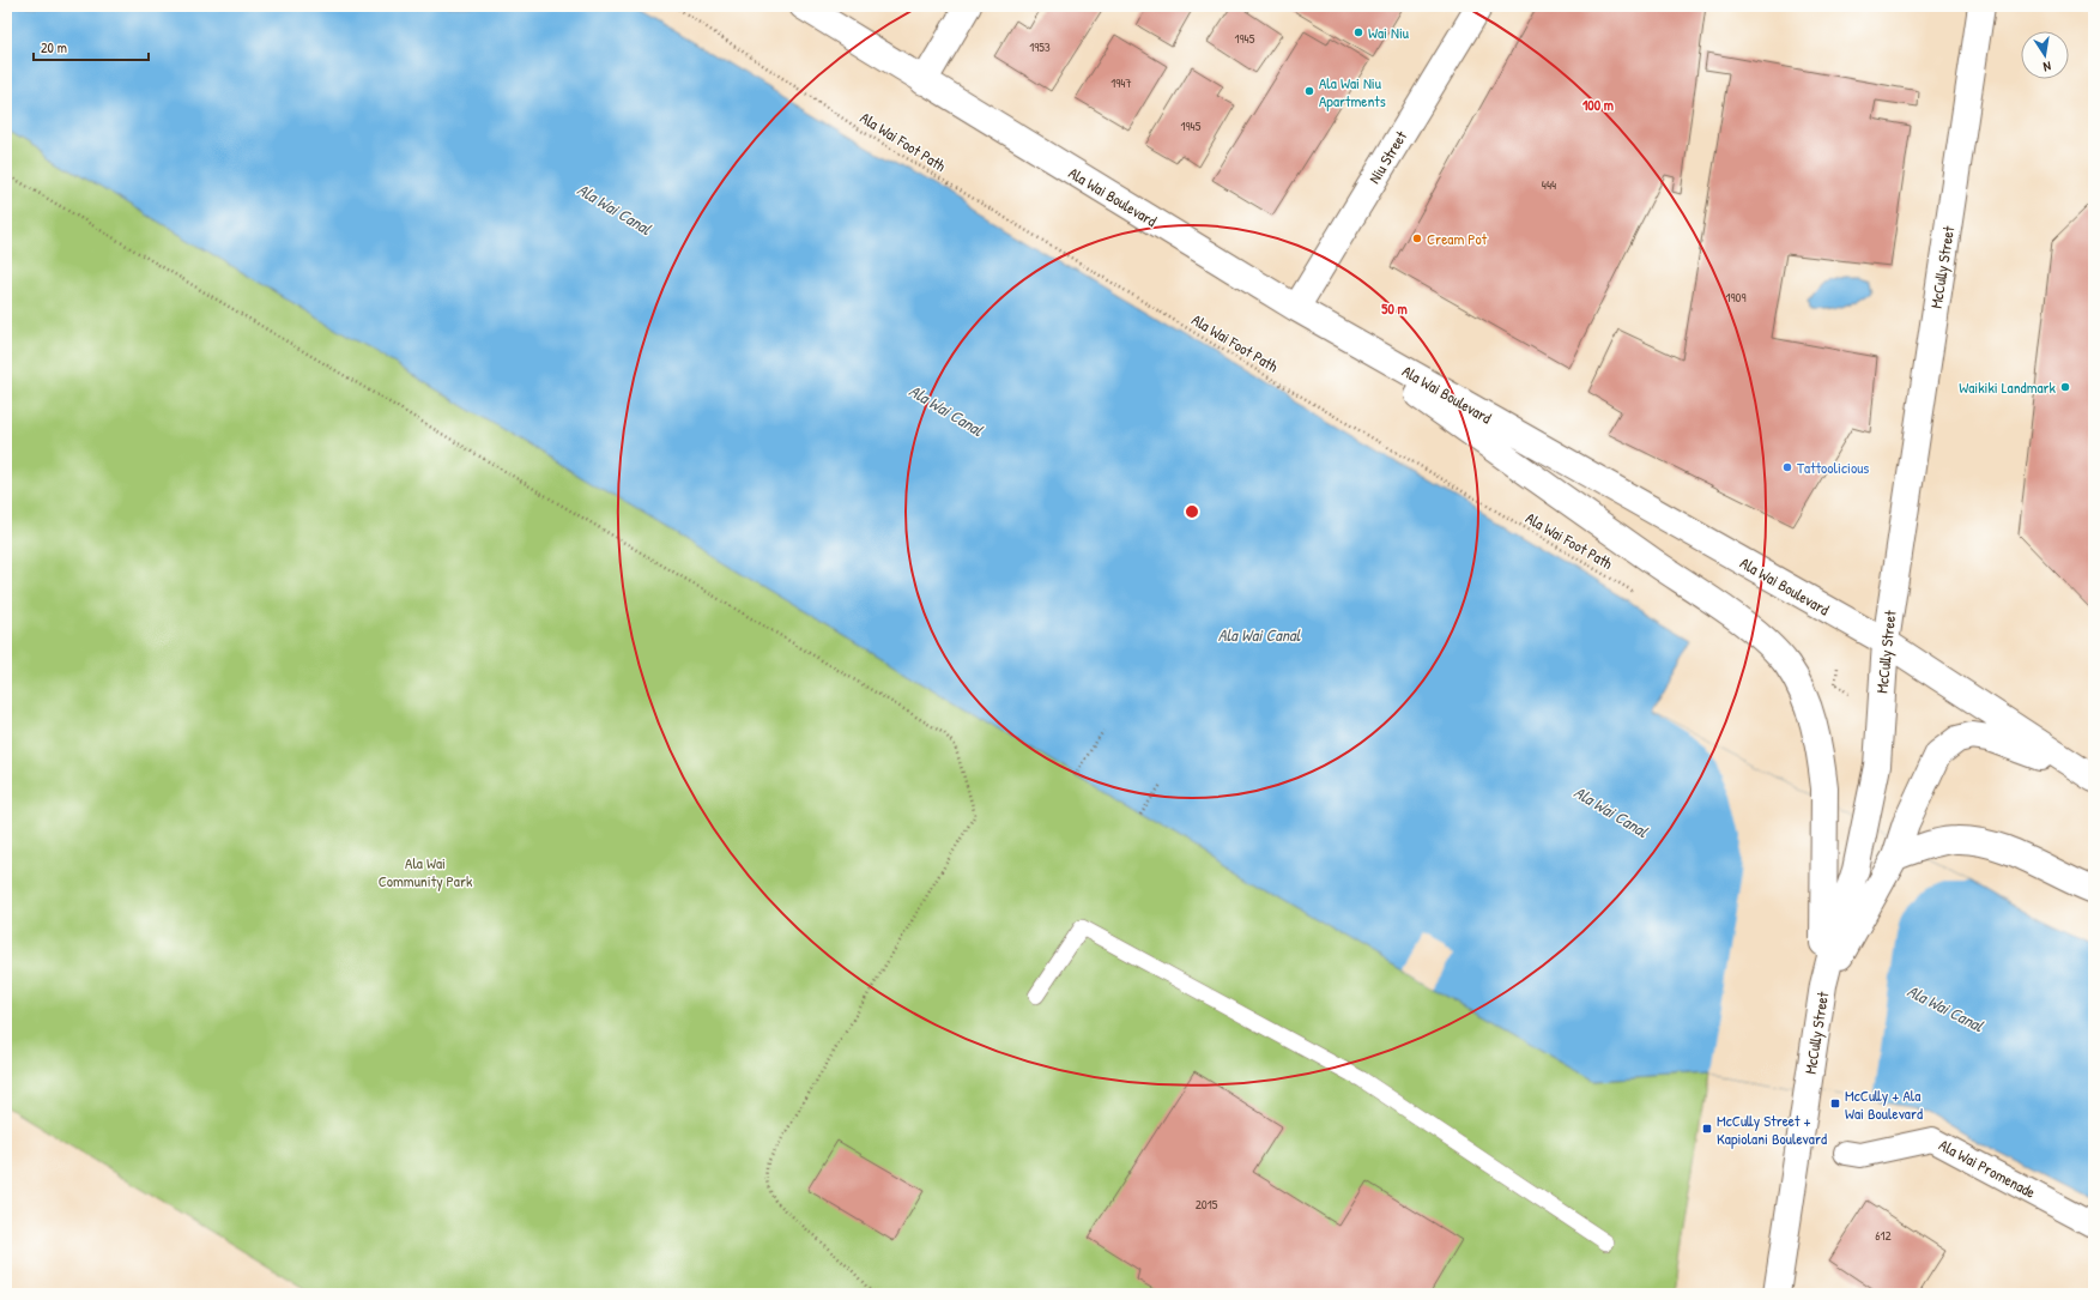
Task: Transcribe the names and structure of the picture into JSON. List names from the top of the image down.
{
  "streets": {
    "main road": ["Niu Street", "Ala Wai Boulevard", "McCully Street"],
    "street": ["Ala Wai Promenade"],
    "path": ["Ala Wai Foot Path"]
  },
  "crossings": [
    ["Niu Street", "Ala Wai Boulevard"],
    ["Ala Wai Boulevard", "McCully Street"]
  ],
  "water": ["Ala Wai Canal"],
  "parks": ["Ala Wai Community Park"],
  "places": {
    "other": [
      "Wai Niu",
      "Ala Wai Niu Apartments",
      "Cream Pot",
      "Waikiki Landmark",
      "Tattoolicious"
    ],
    "transit": ["McCully + Ala Wai Boulevard", "McCully Street + Kapiolani Boulevard"]
  },
  "house_numbers": [
    "1945",
    "1953",
    "1947",
    "1945",
    "444",
    "1909",
    "2015",
    "612"
  ],
  "scale_bar": "20 m",
  "north": "bottom",
  "rings": ["100 m", "50 m"]
}
